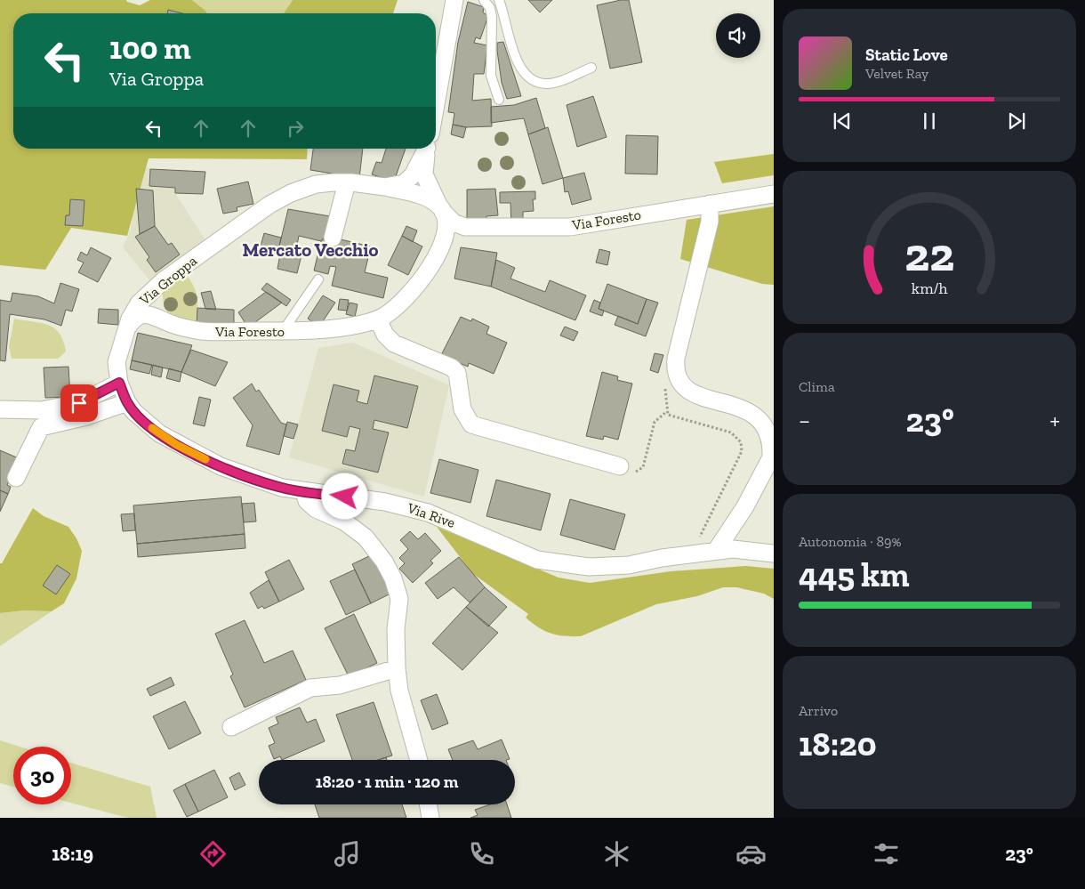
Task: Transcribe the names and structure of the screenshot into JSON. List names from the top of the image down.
{
  "streets": {
    "street": ["Via Foresto", "Via Groppa", "Via Rive"]
  },
  "crossings": [
    ["Via Foresto", "Via Groppa"],
    ["Via Groppa", "Via Rive"]
  ],
  "districts": ["Mercato Vecchio"],
  "page": {
    "turn": ["100 m", "Via Groppa"],
    "song": ["Static Love", "Velvet Ray"],
    "tile": [
      "Clima",
      ["Autonomia · 89%", "445 km"],
      ["Arrivo", "18:20"]
    ],
    "heat": ["−", "23°", "+"],
    "limit": "30",
    "trip": "18:20 · 1 min · 120 m",
    "tabs": ["18:19", "23°"],
    "gauge": ["22", "km/h"]
  }
}
